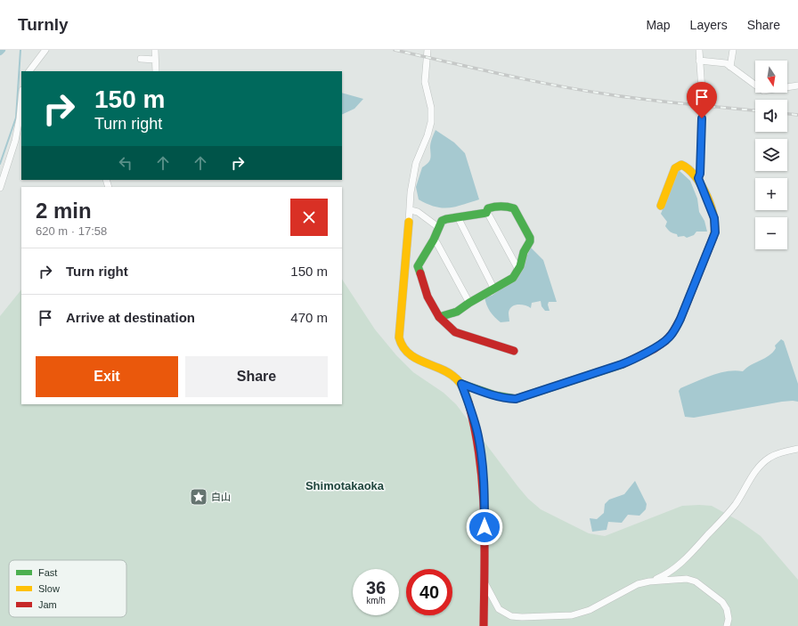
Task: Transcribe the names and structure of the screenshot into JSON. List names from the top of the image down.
{
  "districts": ["Shimotakaoka"],
  "places": {
    "place": ["白山"]
  },
  "legend": ["Fast", "Slow", "Jam"],
  "north": "bottom",
  "page": {
    "header": "Turnly",
    "nav": ["Map", "Layers", "Share"],
    "map_buttons": ["+", "−"],
    "turn": ["150 m", "Turn right"],
    "heading": ["2 min", "620 m · 17:58"],
    "list": [
      {
        "name": "Turn right",
        "value": "150 m"
      },
      {
        "name": "Arrive at destination",
        "value": "470 m"
      }
    ],
    "buttons": ["Exit", "Share"],
    "speed": "36 km/h",
    "limit": "40"
  }
}
